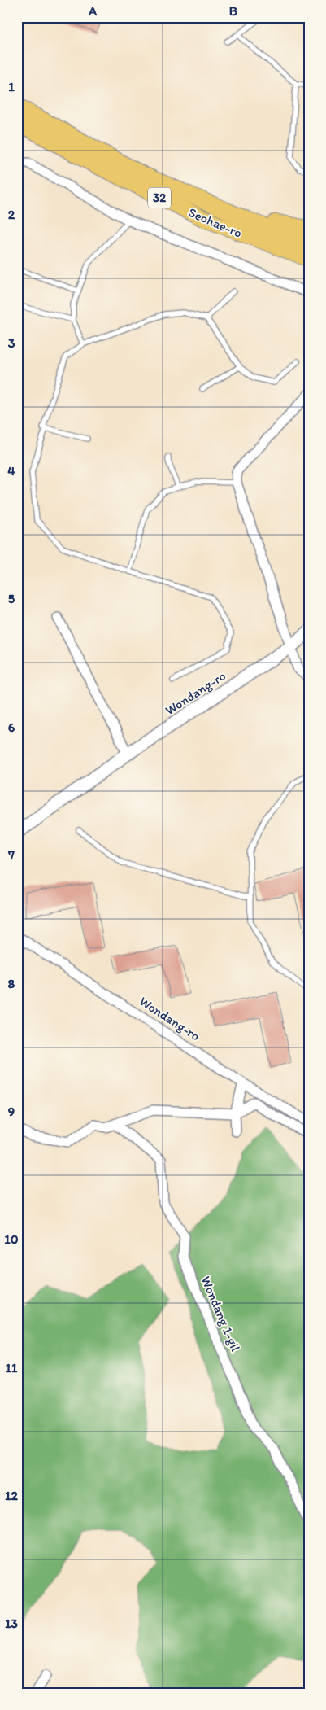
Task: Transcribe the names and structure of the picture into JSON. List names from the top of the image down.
{
  "streets": {
    "main road": ["32", "Seohae-ro"],
    "street": ["Wondang-ro", "Wondang 1-gil"]
  },
  "grid": {
    "columns": ["A", "B"],
    "rows": [
      "1",
      "2",
      "3",
      "4",
      "5",
      "6",
      "7",
      "8",
      "9",
      "10",
      "11",
      "12",
      "13"
    ]
  }
}
